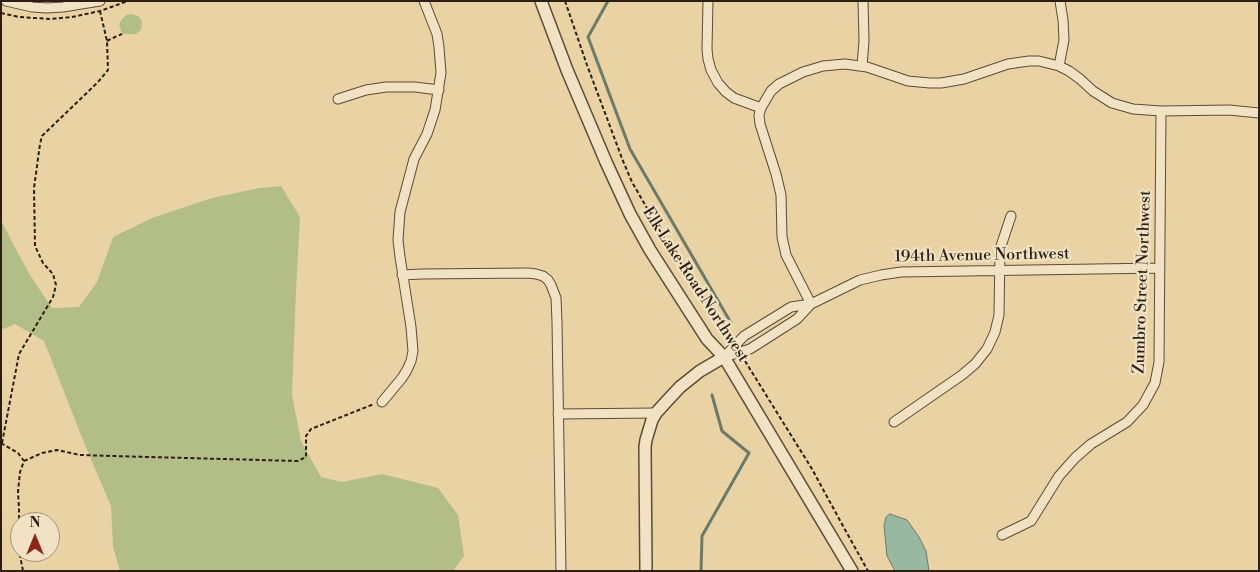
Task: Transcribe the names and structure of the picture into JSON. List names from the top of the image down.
{
  "streets": {
    "street": ["194th Avenue Northwest", "Zumbro Street Northwest", "Elk Lake Road Northwest"]
  },
  "crossings": [
    ["194th Avenue Northwest", "Zumbro Street Northwest"],
    ["194th Avenue Northwest", "Elk Lake Road Northwest"]
  ],
  "north": "top"
}
